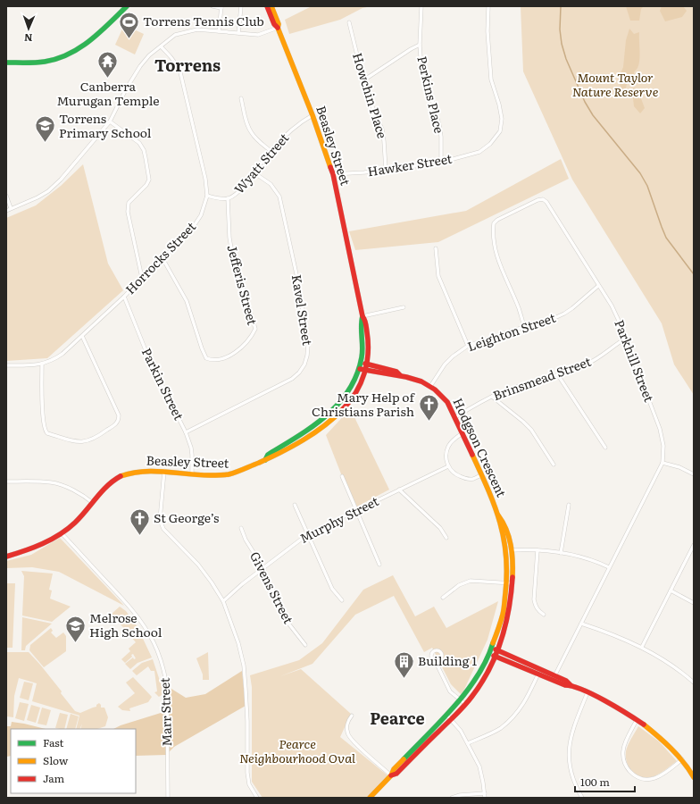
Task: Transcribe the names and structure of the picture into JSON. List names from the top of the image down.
{
  "streets": {
    "street": [
      "Perkins Place",
      "Howchin Place",
      "Beasley Street",
      "Wyatt Street",
      "Hawker Street",
      "Horrocks Street",
      "Jefferis Street",
      "Kavel Street",
      "Leighton Street",
      "Parkhill Street",
      "Brinsmead Street",
      "Parkin Street",
      "Hodgson Crescent",
      "Murphy Street",
      "Givens Street",
      "Marr Street"
    ]
  },
  "crossings": [
    ["Perkins Place", "Hawker Street"],
    ["Howchin Place", "Hawker Street"],
    ["Beasley Street", "Wyatt Street"],
    ["Beasley Street", "Hawker Street"],
    ["Beasley Street", "Parkin Street"],
    ["Beasley Street", "Hodgson Crescent"],
    ["Beasley Street", "Marr Street"],
    ["Wyatt Street", "Horrocks Street"],
    ["Wyatt Street", "Jefferis Street"],
    ["Wyatt Street", "Kavel Street"],
    ["Horrocks Street", "Jefferis Street"],
    ["Horrocks Street", "Parkin Street"],
    ["Kavel Street", "Parkin Street"],
    ["Leighton Street", "Parkhill Street"],
    ["Leighton Street", "Hodgson Crescent"],
    ["Parkhill Street", "Brinsmead Street"],
    ["Brinsmead Street", "Hodgson Crescent"],
    ["Murphy Street", "Givens Street"]
  ],
  "districts": ["Torrens", "Pearce"],
  "parks": ["Mount Taylor Nature Reserve", "Pearce Neighbourhood Oval"],
  "places": {
    "sports": ["Torrens Tennis Club"],
    "temple": ["Canberra Murugan Temple"],
    "school or university": ["Torrens Primary School", "Melrose High School"],
    "church": ["Mary Help of Christians Parish", "St George’s"],
    "building": ["Building 1"]
  },
  "legend": ["Fast", "Slow", "Jam"],
  "scale_bar": "100 m",
  "north": "bottom"
}
